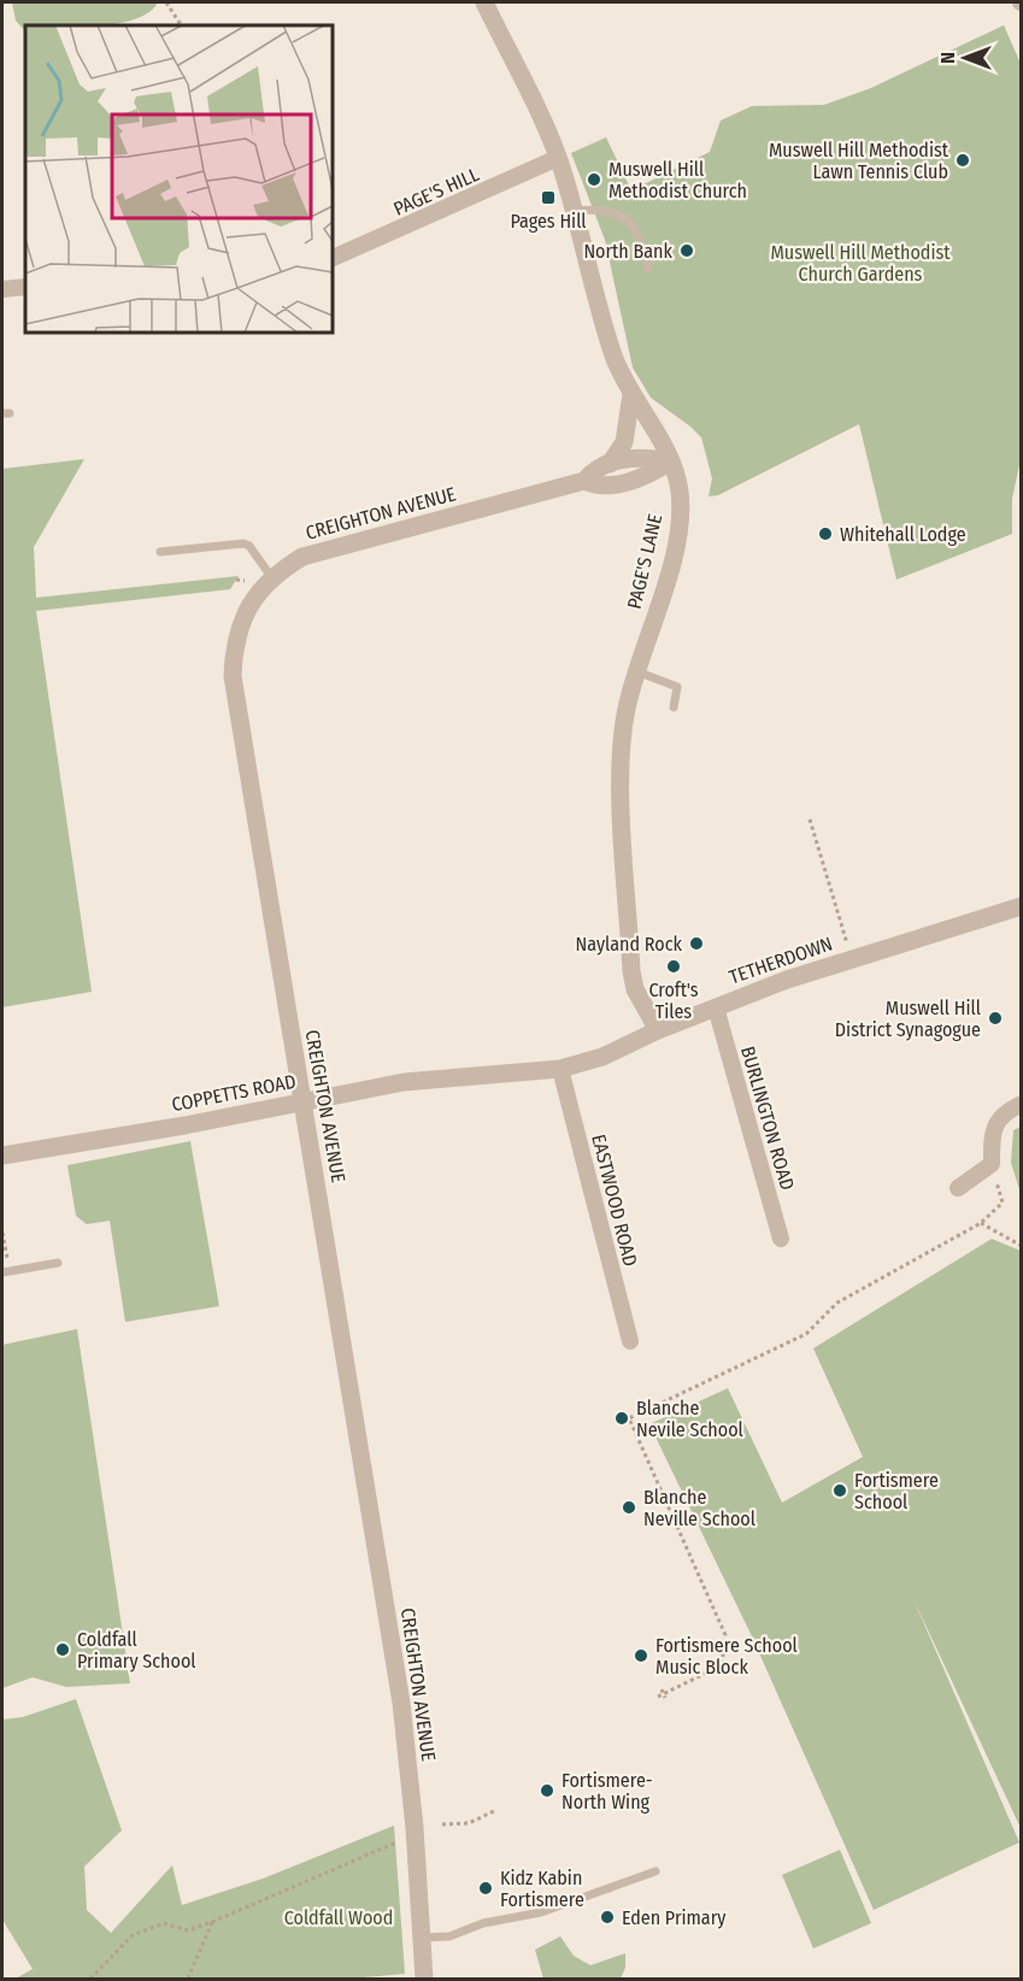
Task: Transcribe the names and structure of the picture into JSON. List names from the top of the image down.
{
  "streets": {
    "street": [
      "PAGE'S HILL",
      "CREIGHTON AVENUE",
      "PAGE'S LANE",
      "TETHERDOWN",
      "COPPETTS ROAD",
      "BURLINGTON ROAD",
      "EASTWOOD ROAD"
    ]
  },
  "crossings": [
    ["PAGE'S HILL", "PAGE'S LANE"],
    ["CREIGHTON AVENUE", "PAGE'S LANE"],
    ["CREIGHTON AVENUE", "COPPETTS ROAD"],
    ["PAGE'S LANE", "TETHERDOWN"],
    ["TETHERDOWN", "COPPETTS ROAD"],
    ["TETHERDOWN", "BURLINGTON ROAD"],
    ["TETHERDOWN", "EASTWOOD ROAD"],
    ["COPPETTS ROAD", "EASTWOOD ROAD"]
  ],
  "parks": ["Muswell Hill Methodist Church Gardens", "Coldfall Wood"],
  "places": {
    "other": [
      "Muswell Hill Methodist Lawn Tennis Club",
      "Muswell Hill Methodist Church",
      "North Bank",
      "Whitehall Lodge",
      "Nayland Rock",
      "Croft's Tiles",
      "Muswell Hill District Synagogue",
      "Blanche Nevile School",
      "Fortismere School",
      "Blanche Neville School",
      "Coldfall Primary School",
      "Fortismere School Music Block",
      "Fortismere- North Wing",
      "Kidz Kabin Fortismere",
      "Eden Primary"
    ],
    "transit": ["Pages Hill"]
  },
  "north": "left"
}
